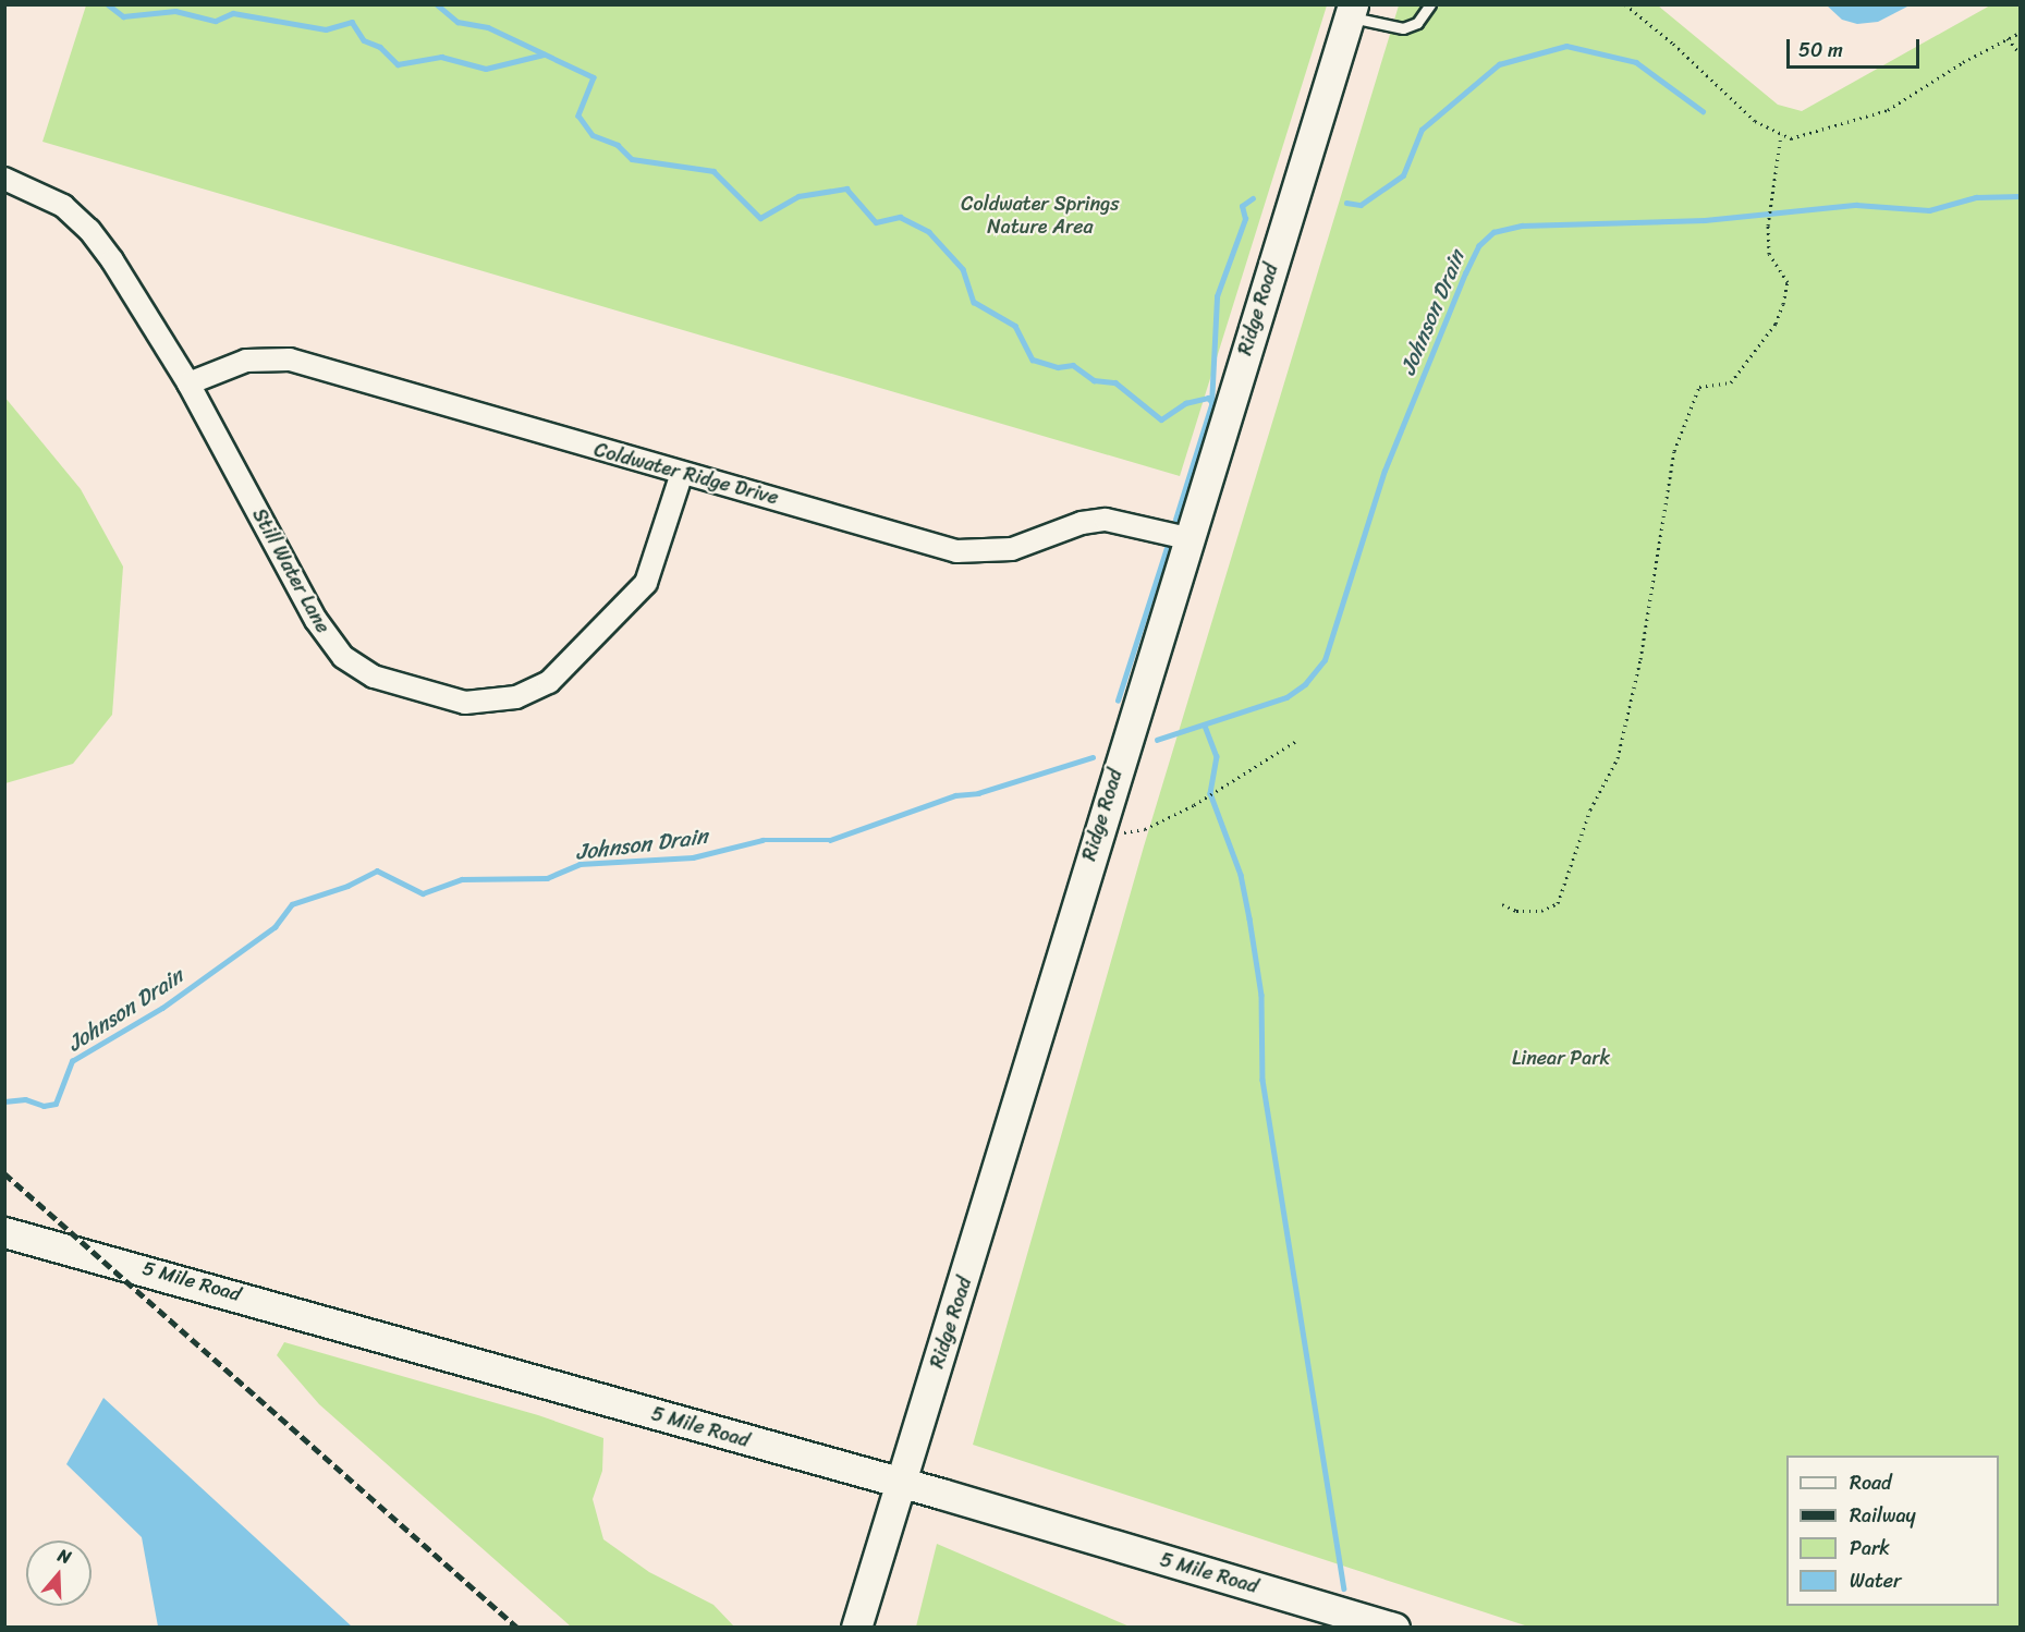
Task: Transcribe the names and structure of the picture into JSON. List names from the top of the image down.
{
  "streets": {
    "street": [
      "Ridge Road",
      "Coldwater Ridge Drive",
      "Still Water Lane",
      "5 Mile Road"
    ]
  },
  "crossings": [
    ["Ridge Road", "Coldwater Ridge Drive"],
    ["Ridge Road", "5 Mile Road"],
    ["Coldwater Ridge Drive", "Still Water Lane"]
  ],
  "water": ["Johnson Drain"],
  "parks": ["Coldwater Springs Nature Area", "Linear Park"],
  "legend": [
    "Road",
    "Railway",
    "Park",
    "Water"
  ],
  "scale_bar": "50 m",
  "north": "top"
}
